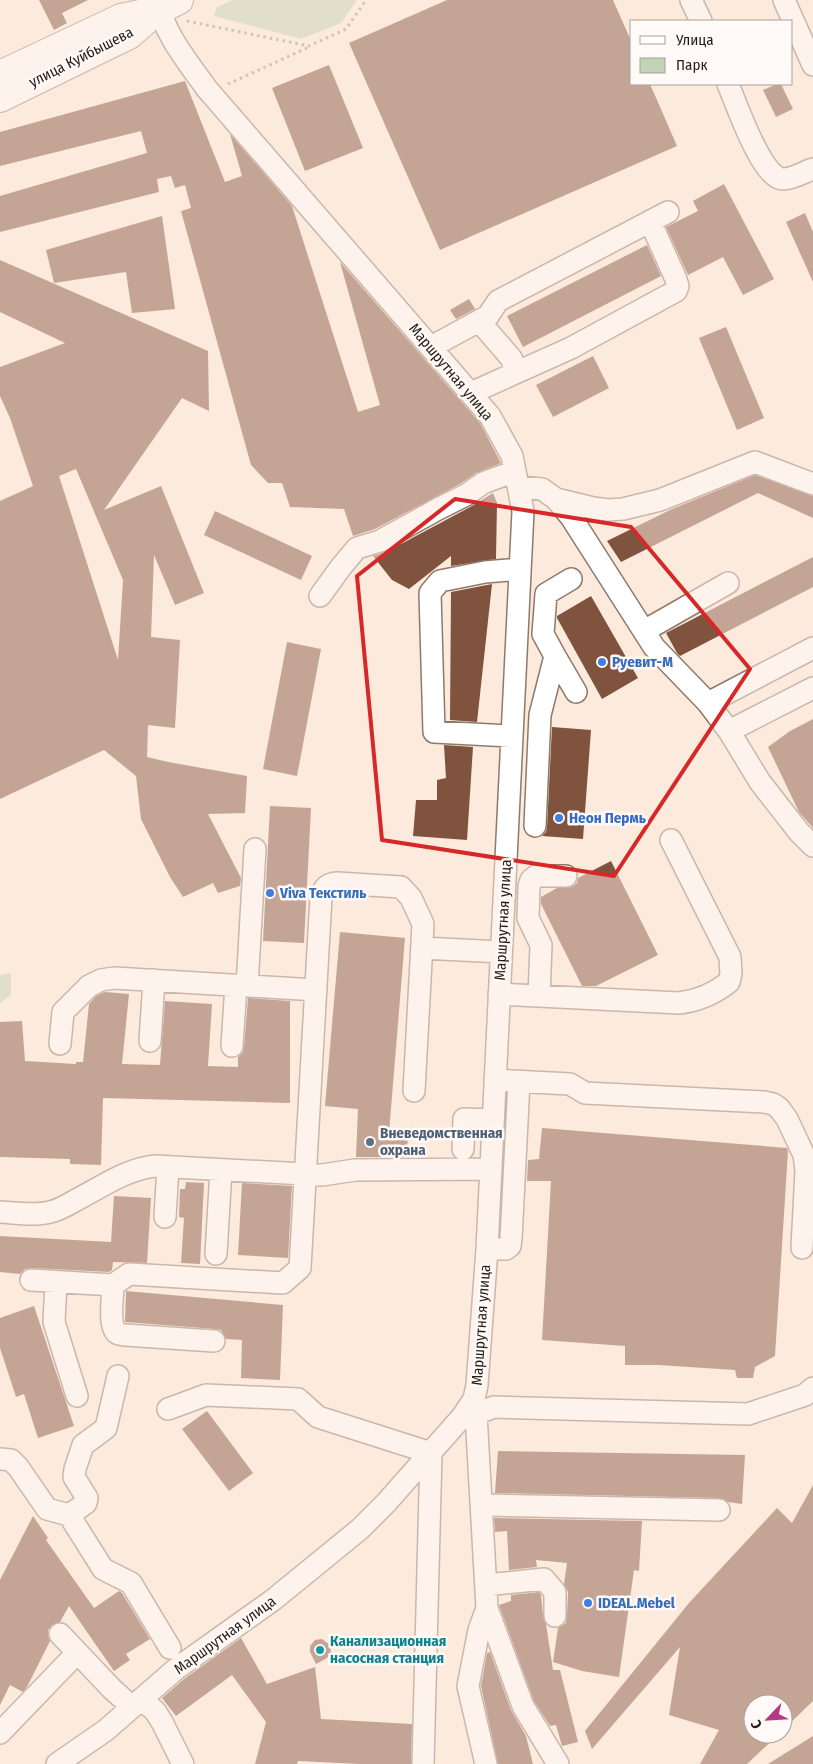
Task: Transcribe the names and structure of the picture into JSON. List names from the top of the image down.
{
  "streets": {
    "main road": ["улица Куйбышева"],
    "street": ["Маршрутная улица"]
  },
  "crossings": [
    ["улица Куйбышева", "Маршрутная улица"]
  ],
  "places": [
    "Руевит-М",
    "Неон Пермь",
    "Viva Текстиль",
    "Вневедомственная охрана",
    "IDEAL.Mebel",
    "Канализационная насосная станция"
  ],
  "legend": ["Улица", "Парк"],
  "north": "bottom left"
}
